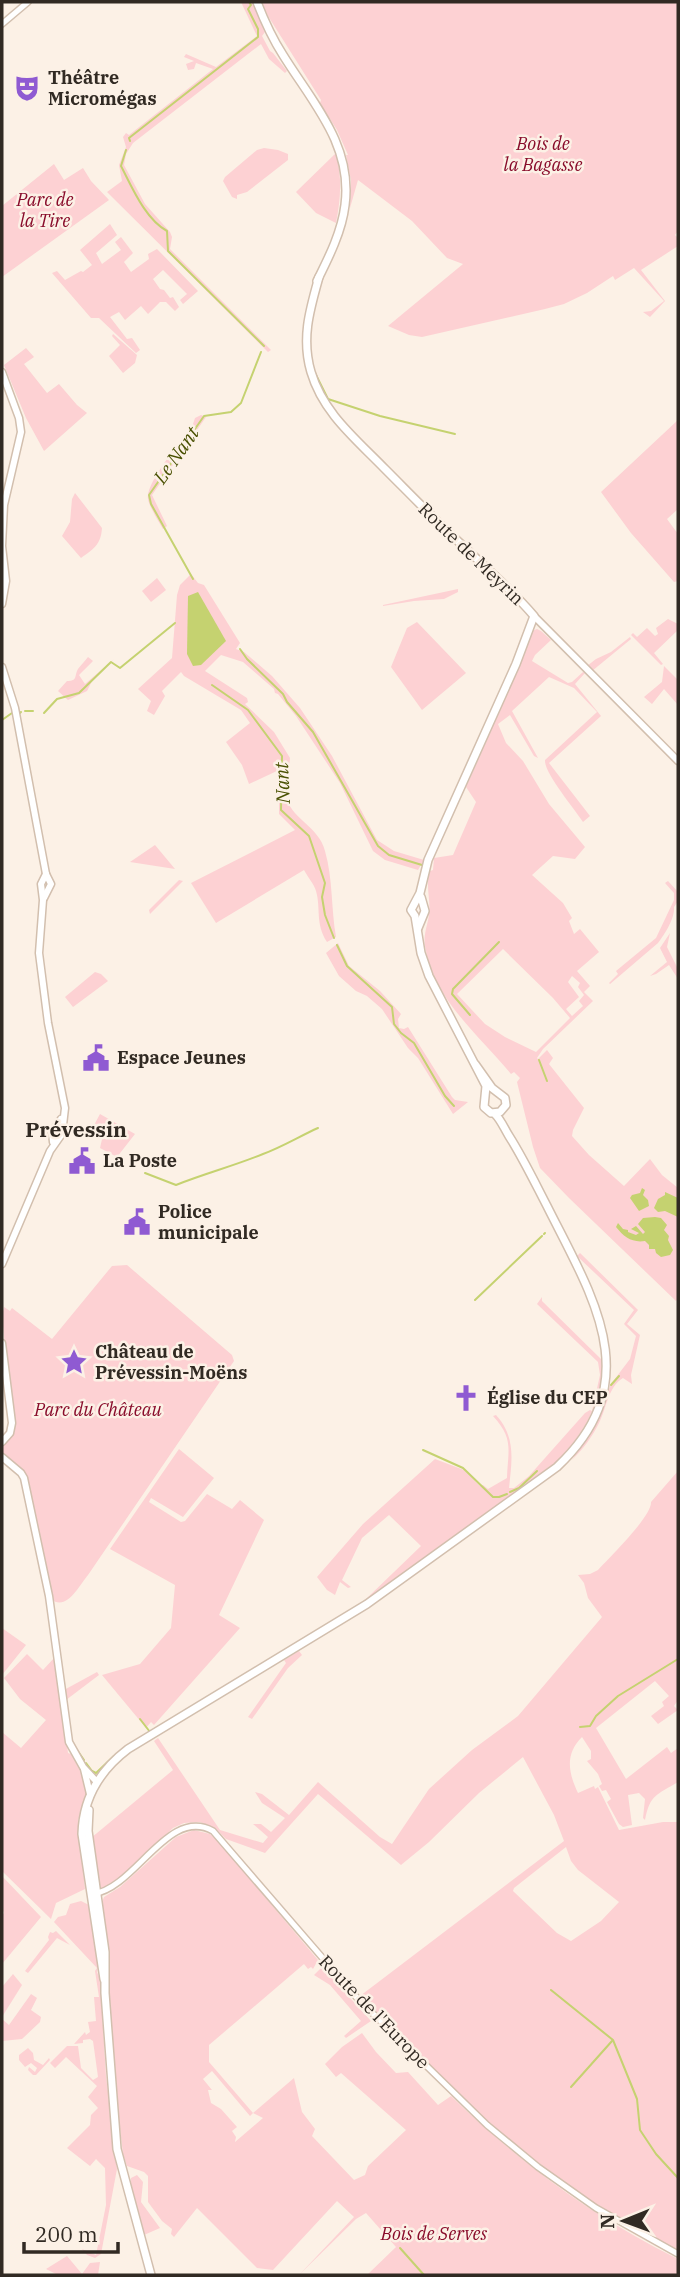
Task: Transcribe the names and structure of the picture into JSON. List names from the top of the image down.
{
  "streets": {
    "main road": ["Route de Meyrin"],
    "street": ["Route de l'Europe"]
  },
  "districts": ["Prévessin"],
  "water": ["Le Nant", "Nant"],
  "parks": [
    "Bois de la Bagasse",
    "Parc de la Tire",
    "Parc du Château",
    "Bois de Serves"
  ],
  "places": {
    "theatre": ["Théâtre Micromégas"],
    "public building": ["Espace Jeunes", "La Poste", "Police municipale"],
    "place": ["Château de Prévessin-Moëns"],
    "church": ["Église du CEP"]
  },
  "scale_bar": "200 m",
  "north": "left"
}
